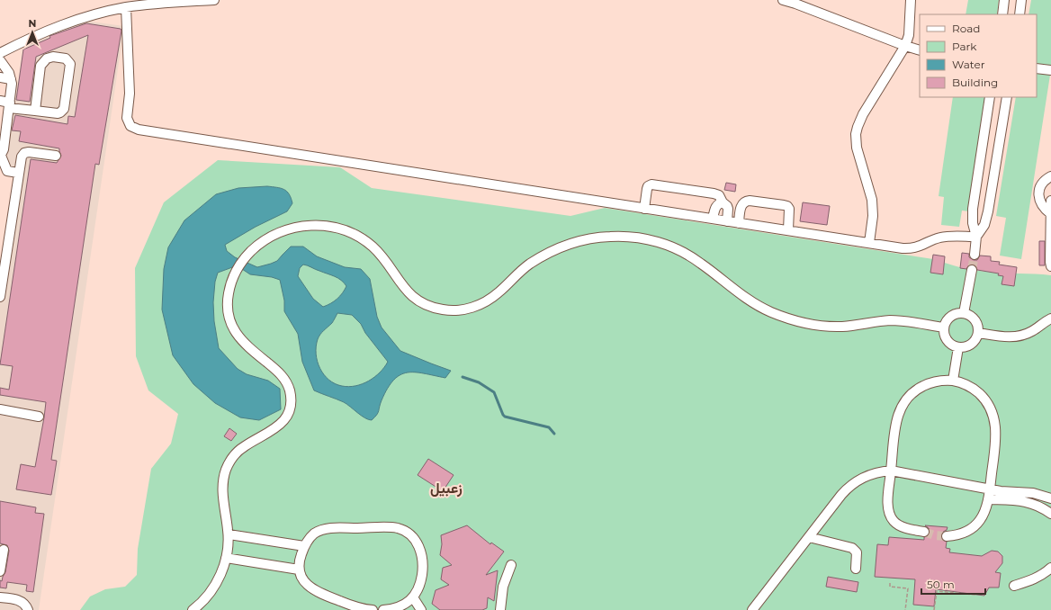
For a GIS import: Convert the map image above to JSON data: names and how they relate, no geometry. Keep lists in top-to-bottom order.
{
  "districts": ["زعبيل"],
  "legend": [
    "Road",
    "Park",
    "Water",
    "Building"
  ],
  "scale_bar": "50 m",
  "north": "top"
}
